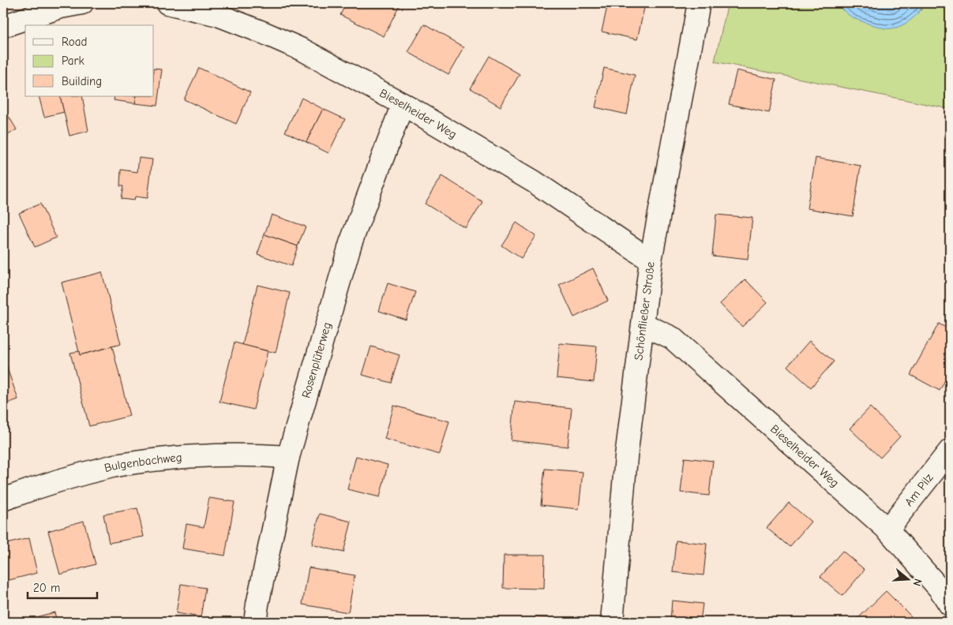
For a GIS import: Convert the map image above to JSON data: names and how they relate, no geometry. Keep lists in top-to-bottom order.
{
  "streets": {
    "street": [
      "Bieselheider Weg",
      "Schönfließer Straße",
      "Rosenplüterweg",
      "Bulgenbachweg",
      "Am Pilz"
    ]
  },
  "crossings": [
    ["Bieselheider Weg", "Schönfließer Straße"],
    ["Bieselheider Weg", "Rosenplüterweg"],
    ["Bieselheider Weg", "Am Pilz"],
    ["Rosenplüterweg", "Bulgenbachweg"]
  ],
  "legend": ["Road", "Park", "Building"],
  "scale_bar": "20 m",
  "north": "right"
}
